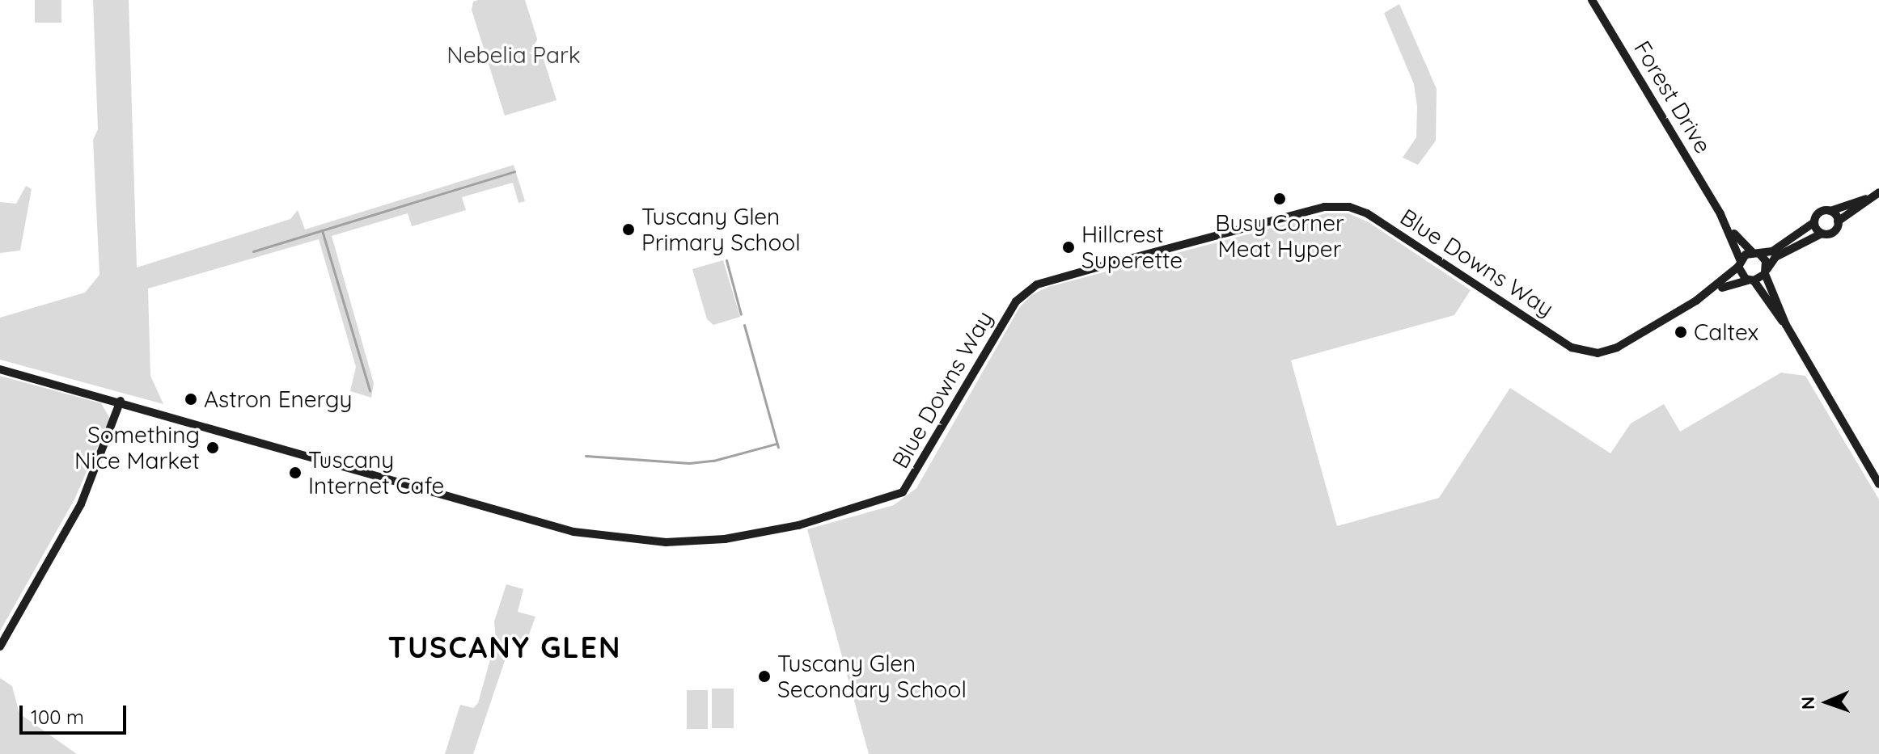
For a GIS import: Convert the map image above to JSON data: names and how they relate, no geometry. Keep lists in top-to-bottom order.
{
  "streets": {
    "street": ["Forest Drive", "Blue Downs Way"]
  },
  "crossings": [
    ["Forest Drive", "Blue Downs Way"]
  ],
  "districts": ["TUSCANY GLEN"],
  "parks": ["Nebelia Park"],
  "places": [
    "Busy Corner Meat Hyper",
    "Tuscany Glen Primary School",
    "Hillcrest Superette",
    "Caltex",
    "Astron Energy",
    "Something Nice Market",
    "Tuscany Internet Cafe",
    "Tuscany Glen Secondary School"
  ],
  "scale_bar": "100 m",
  "north": "left"
}
